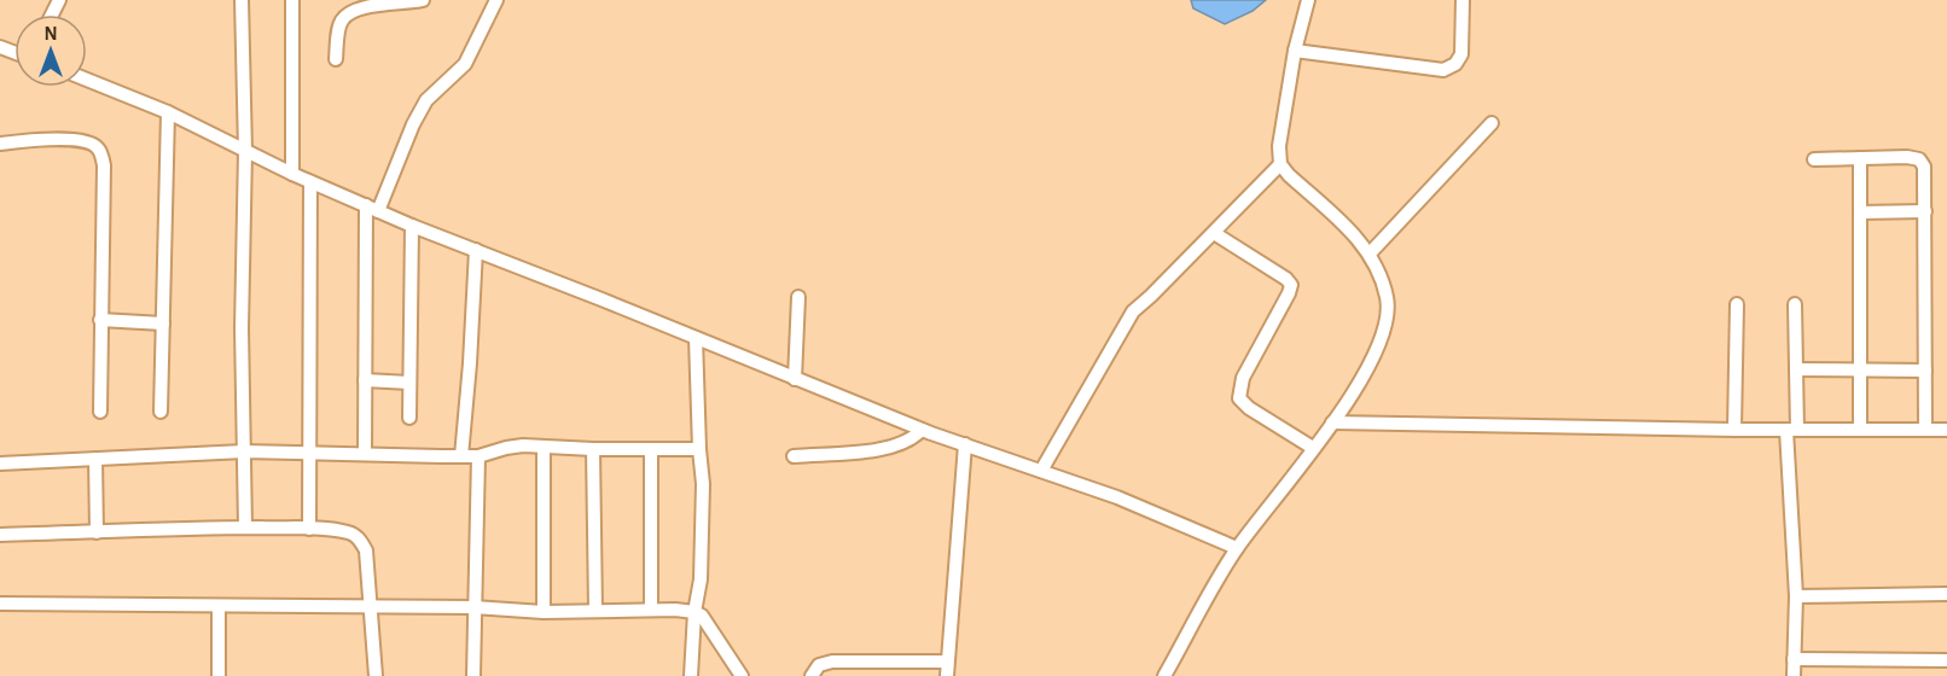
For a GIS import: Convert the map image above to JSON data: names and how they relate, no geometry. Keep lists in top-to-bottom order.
{
  "north": "top"
}
